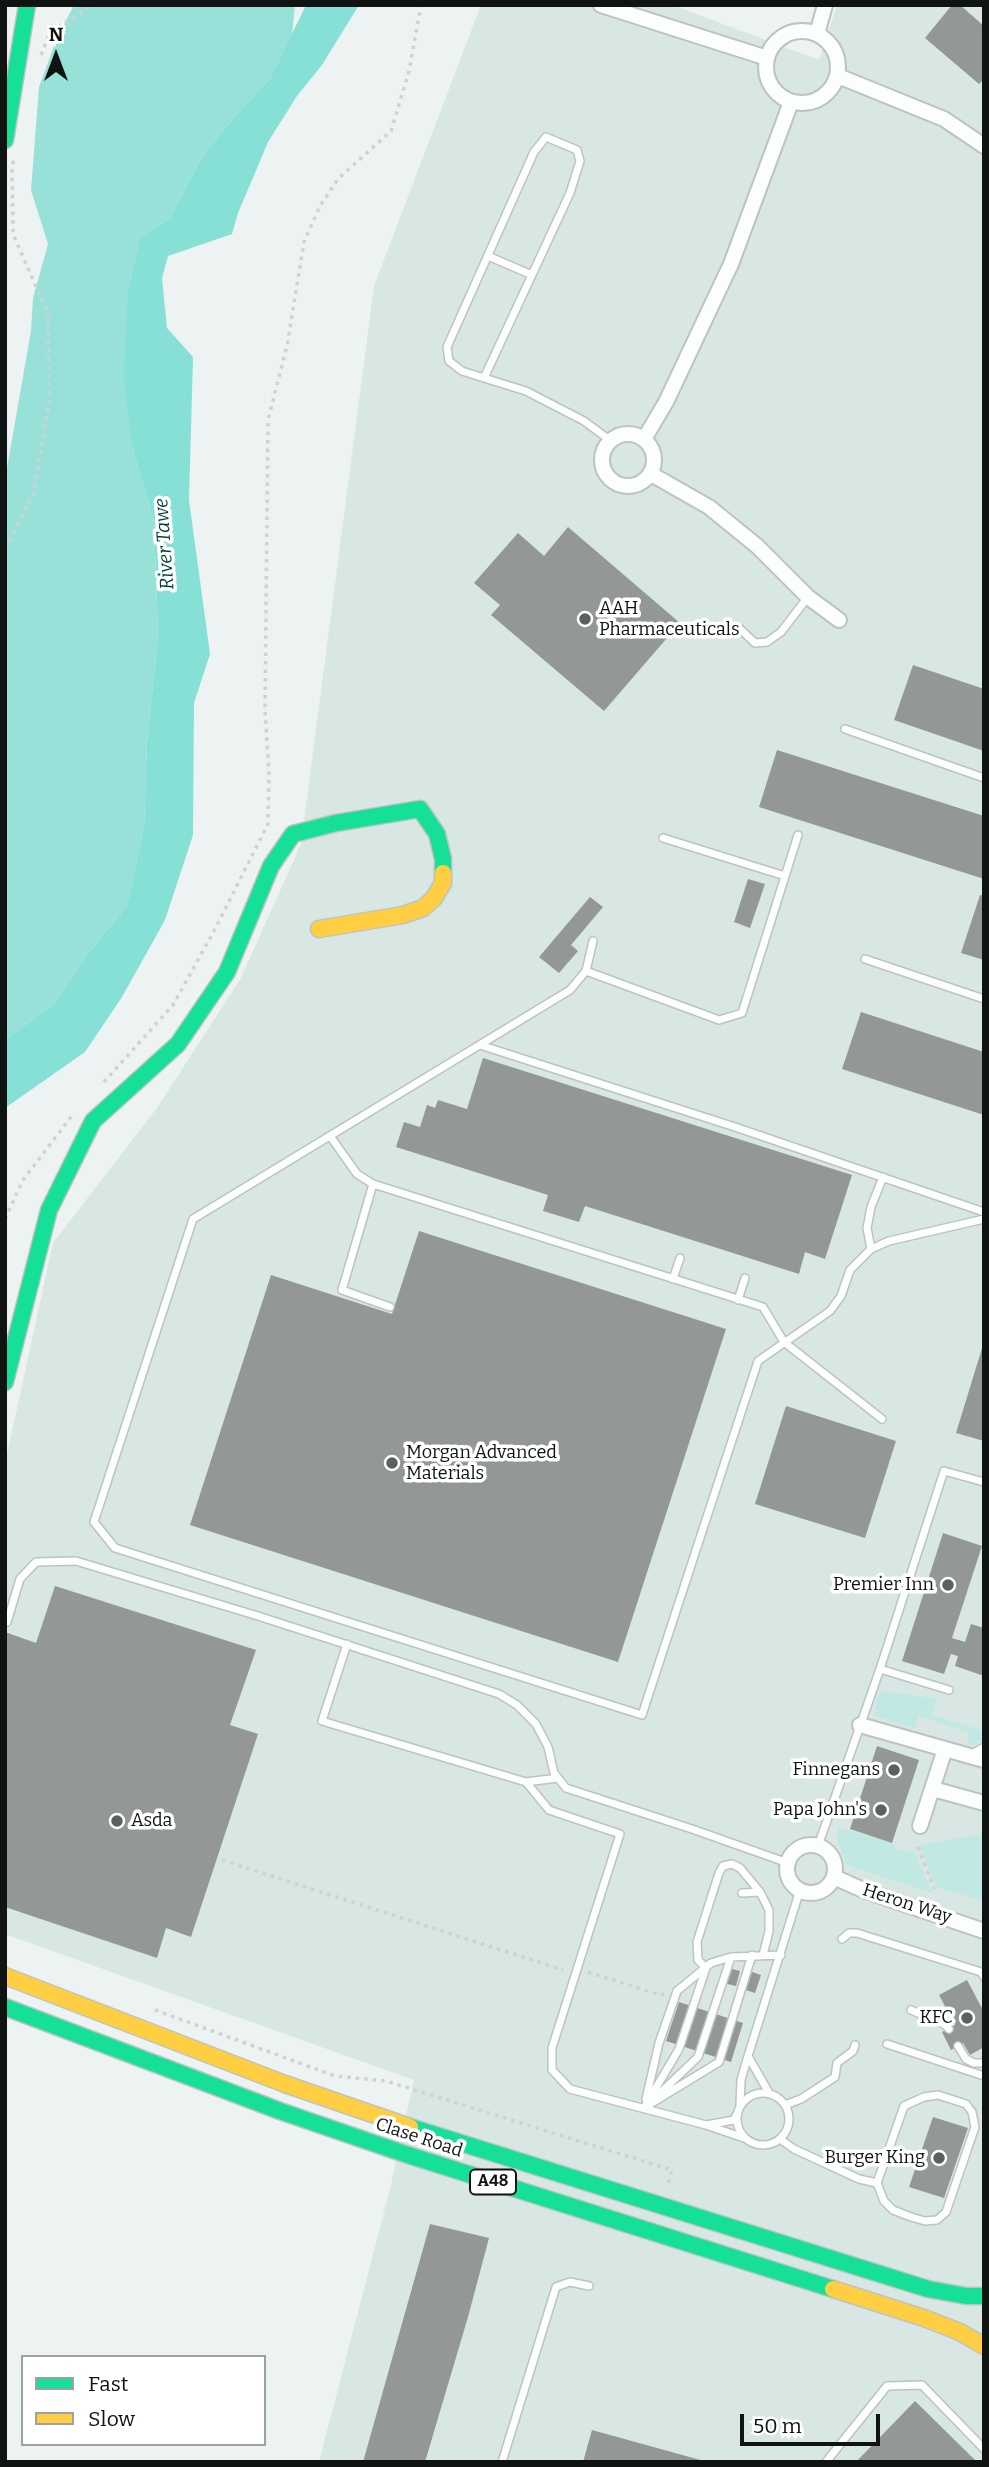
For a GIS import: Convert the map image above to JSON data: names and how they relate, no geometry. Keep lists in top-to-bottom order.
{
  "streets": {
    "main road": ["Clase Road", "A48"],
    "street": ["Heron Way"]
  },
  "water": ["River Tawe"],
  "places": [
    "AAH Pharmaceuticals",
    "Morgan Advanced Materials",
    "Premier Inn",
    "Finnegans",
    "Papa John's",
    "Asda",
    "KFC",
    "Burger King"
  ],
  "legend": ["Fast", "Slow"],
  "scale_bar": "50 m",
  "north": "top"
}
